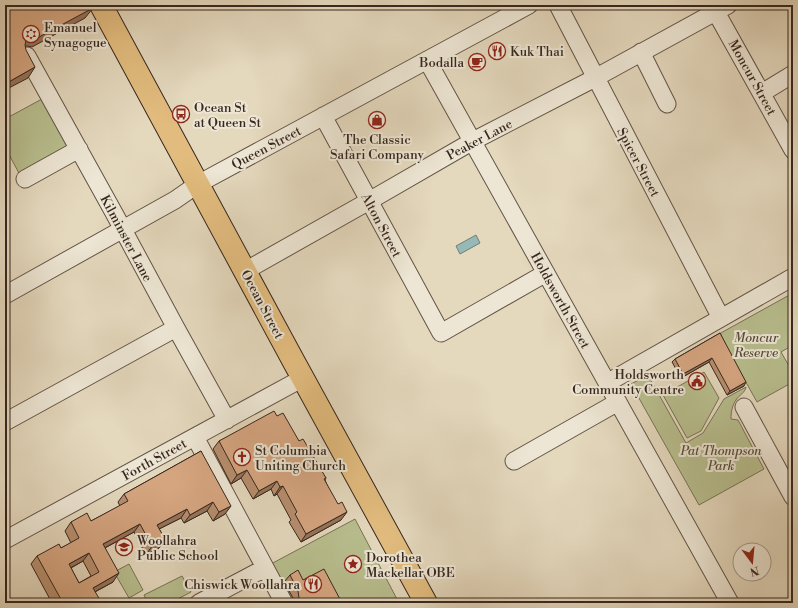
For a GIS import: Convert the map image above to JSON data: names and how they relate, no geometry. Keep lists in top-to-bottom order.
{
  "streets": {
    "main road": ["Ocean Street"],
    "street": [
      "Moncur Street",
      "Peaker Lane",
      "Queen Street",
      "Spicer Street",
      "Alton Street",
      "Kilminster Lane",
      "Holdsworth Street",
      "Forth Street"
    ]
  },
  "crossings": [
    ["Moncur Street", "Peaker Lane"],
    ["Peaker Lane", "Spicer Street"],
    ["Peaker Lane", "Alton Street"],
    ["Peaker Lane", "Holdsworth Street"],
    ["Peaker Lane", "Ocean Street"],
    ["Queen Street", "Alton Street"],
    ["Queen Street", "Kilminster Lane"],
    ["Queen Street", "Holdsworth Street"],
    ["Queen Street", "Ocean Street"],
    ["Alton Street", "Holdsworth Street"],
    ["Kilminster Lane", "Forth Street"],
    ["Ocean Street", "Forth Street"]
  ],
  "parks": ["Moncur Reserve", "Pat Thompson Park"],
  "places": {
    "synagogue": ["Emanuel Synagogue"],
    "restaurant": ["Kuk Thai", "Chiswick Woollahra"],
    "cafe": ["Bodalla"],
    "bus stop": ["Ocean St at Queen St"],
    "shop": ["The Classic Safari Company"],
    "public building": ["Holdsworth Community Centre"],
    "church": ["St Columbia Uniting Church"],
    "school or university": ["Woollahra Public School"],
    "place": ["Dorothea Mackellar OBE"]
  },
  "north": "bottom"
}
